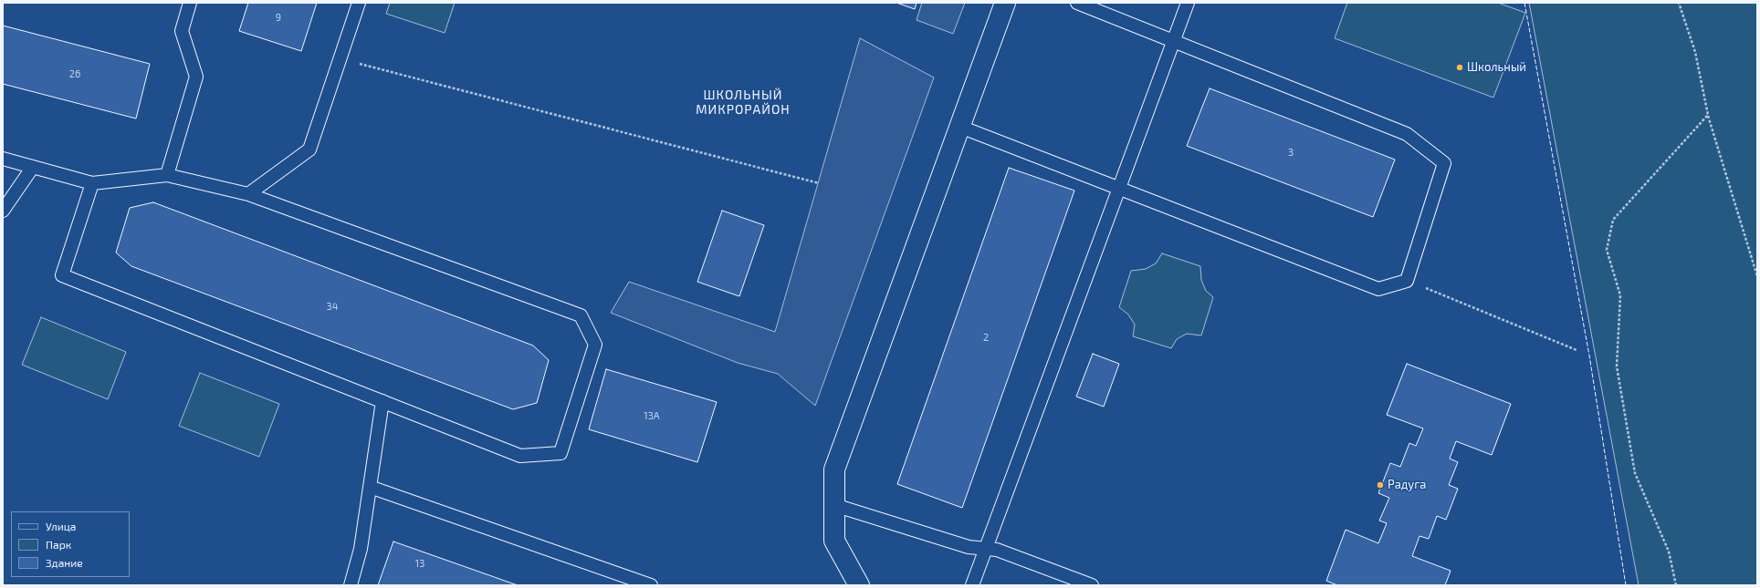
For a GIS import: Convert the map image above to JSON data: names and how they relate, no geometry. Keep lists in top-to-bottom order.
{
  "districts": ["ШКОЛЬНЫЙ МИКРОРАЙОН"],
  "places": ["Школьный", "Радуга"],
  "house_numbers": [
    "9",
    "26",
    "3",
    "34",
    "2",
    "13А",
    "13"
  ],
  "legend": ["Улица", "Парк", "Здание"]
}
